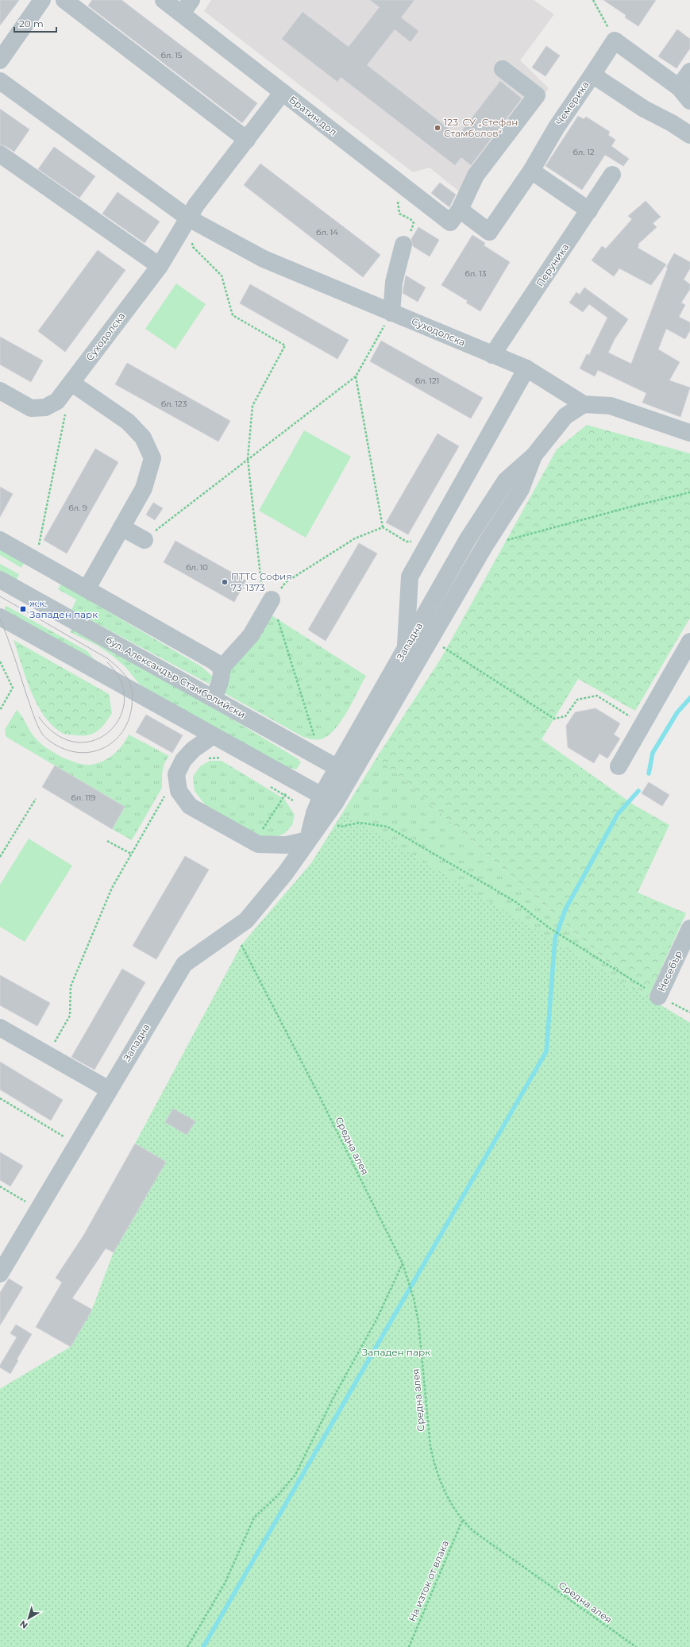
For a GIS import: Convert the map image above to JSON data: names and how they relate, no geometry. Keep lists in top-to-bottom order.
{
  "streets": {
    "street": [
      "Чемерика",
      "Братин дол",
      "Перуника",
      "Суходолска",
      "Западна",
      "бул. Александър Стамболийски",
      "Несебър"
    ],
    "path": ["Средна алея", "На изток от влака"]
  },
  "crossings": [
    ["Чемерика", "Братин дол"],
    ["Перуника", "Суходолска"],
    ["Суходолска", "Западна"],
    ["Западна", "бул. Александър Стамболийски"],
    ["Средна алея", "На изток от влака"]
  ],
  "parks": ["Западен парк"],
  "places": {
    "other": ["123. СУ „Стефан Стамболов“", "ПТТС София 73-1373"],
    "transit": ["ж.к. Западен парк"]
  },
  "house_numbers": [
    "бл. 15",
    "бл. 12",
    "бл. 14",
    "бл. 13",
    "бл. 121",
    "бл. 123",
    "бл. 9",
    "бл. 10",
    "бл. 119"
  ],
  "scale_bar": "20 m",
  "north": "bottom left"
}
